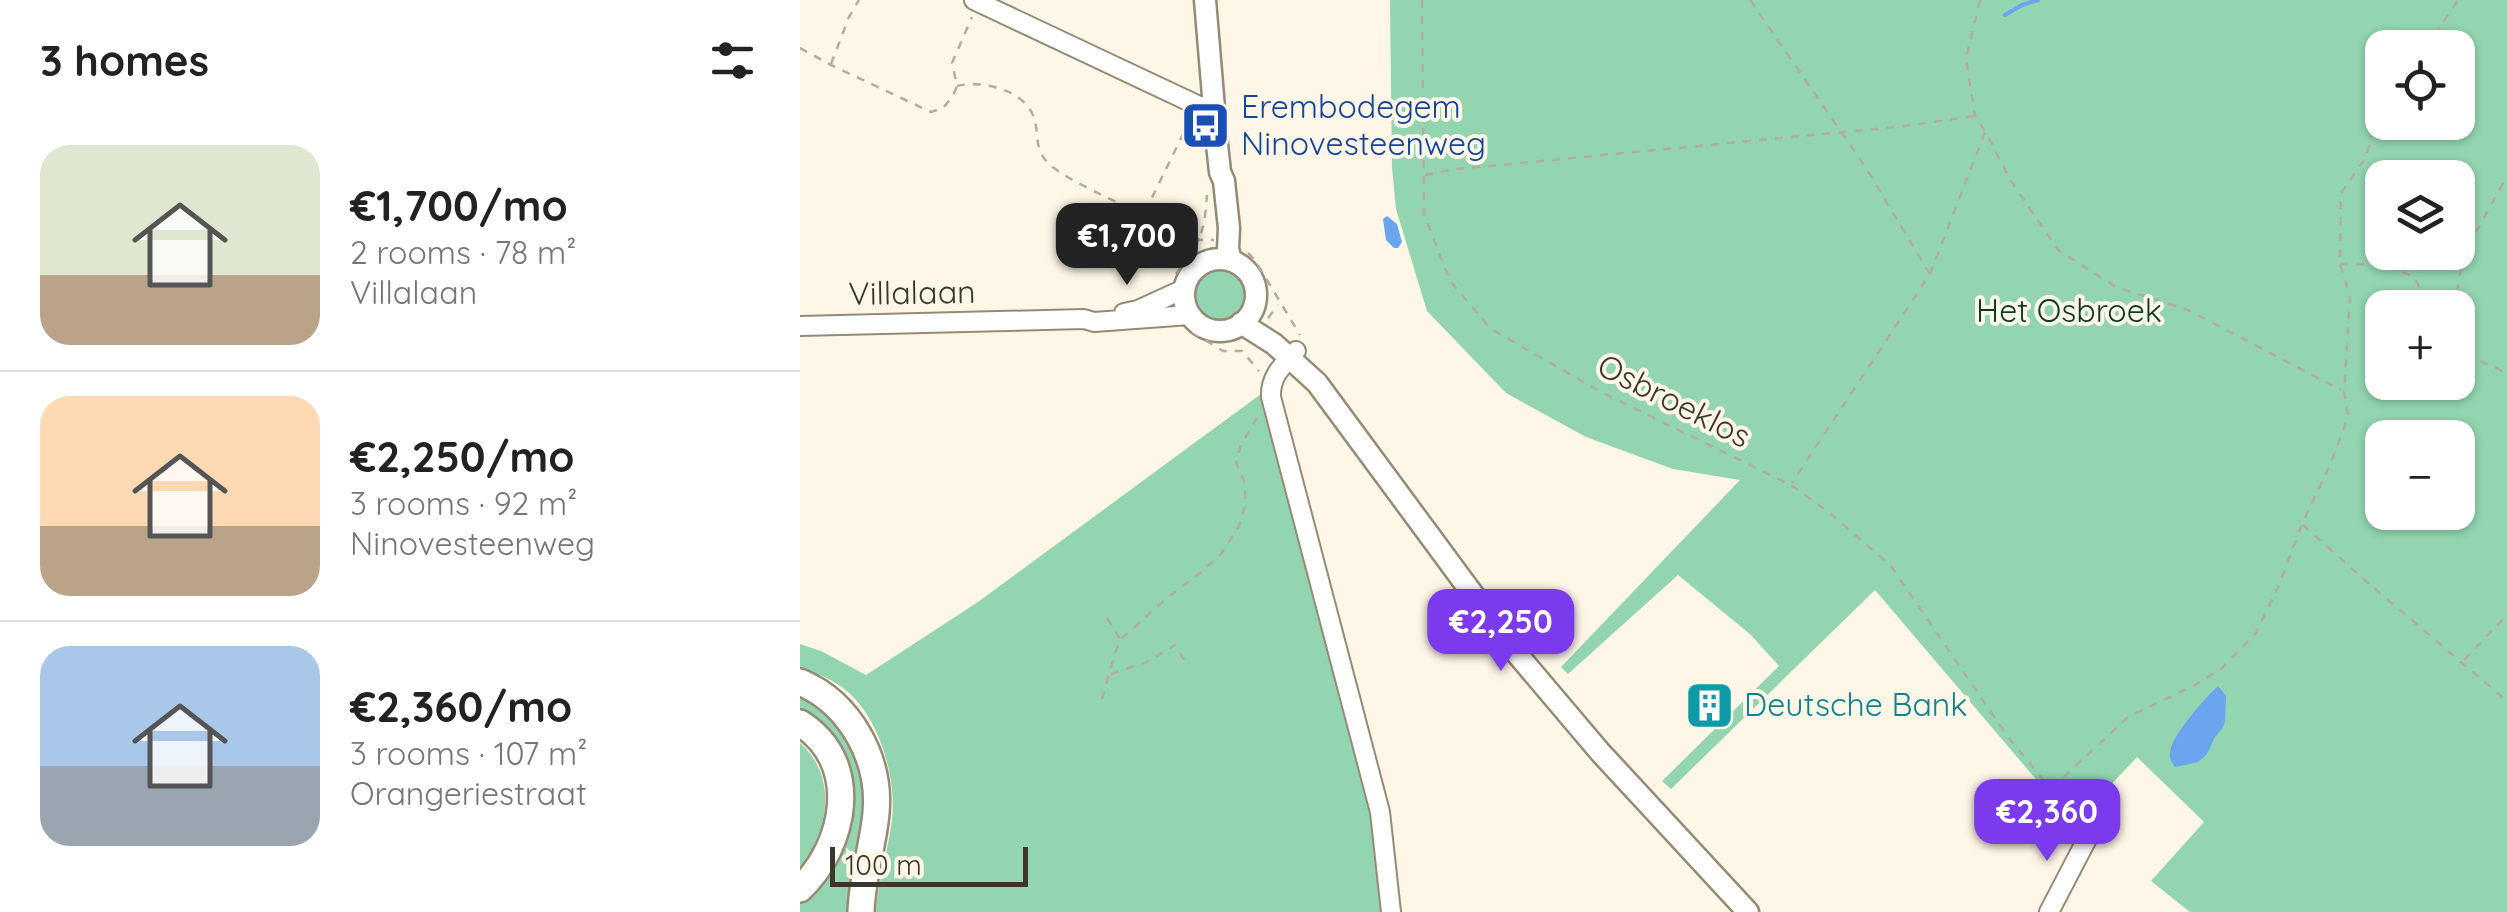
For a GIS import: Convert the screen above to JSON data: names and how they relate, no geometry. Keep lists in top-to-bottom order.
{
  "streets": {
    "street": ["Villalaan"],
    "path": ["Osbroeklos"]
  },
  "parks": ["Het Osbroek"],
  "places": {
    "bus stop": ["Erembodegem Ninovesteenweg"],
    "building": ["Deutsche Bank"]
  },
  "scale_bar": "100 m",
  "page": {
    "heading": "3 homes",
    "map_buttons": ["+", "−"],
    "list": [
      {
        "name": "€1,700/mo",
        "note": "2 rooms · 78 m² · Villalaan"
      },
      {
        "name": "€2,250/mo",
        "note": "3 rooms · 92 m² · Ninovesteenweg"
      },
      {
        "name": "€2,360/mo",
        "note": "3 rooms · 107 m² · Orangeriestraat"
      }
    ],
    "price": ["€1,700", "€2,250", "€2,360"],
    "scale": "100 m"
  }
}
